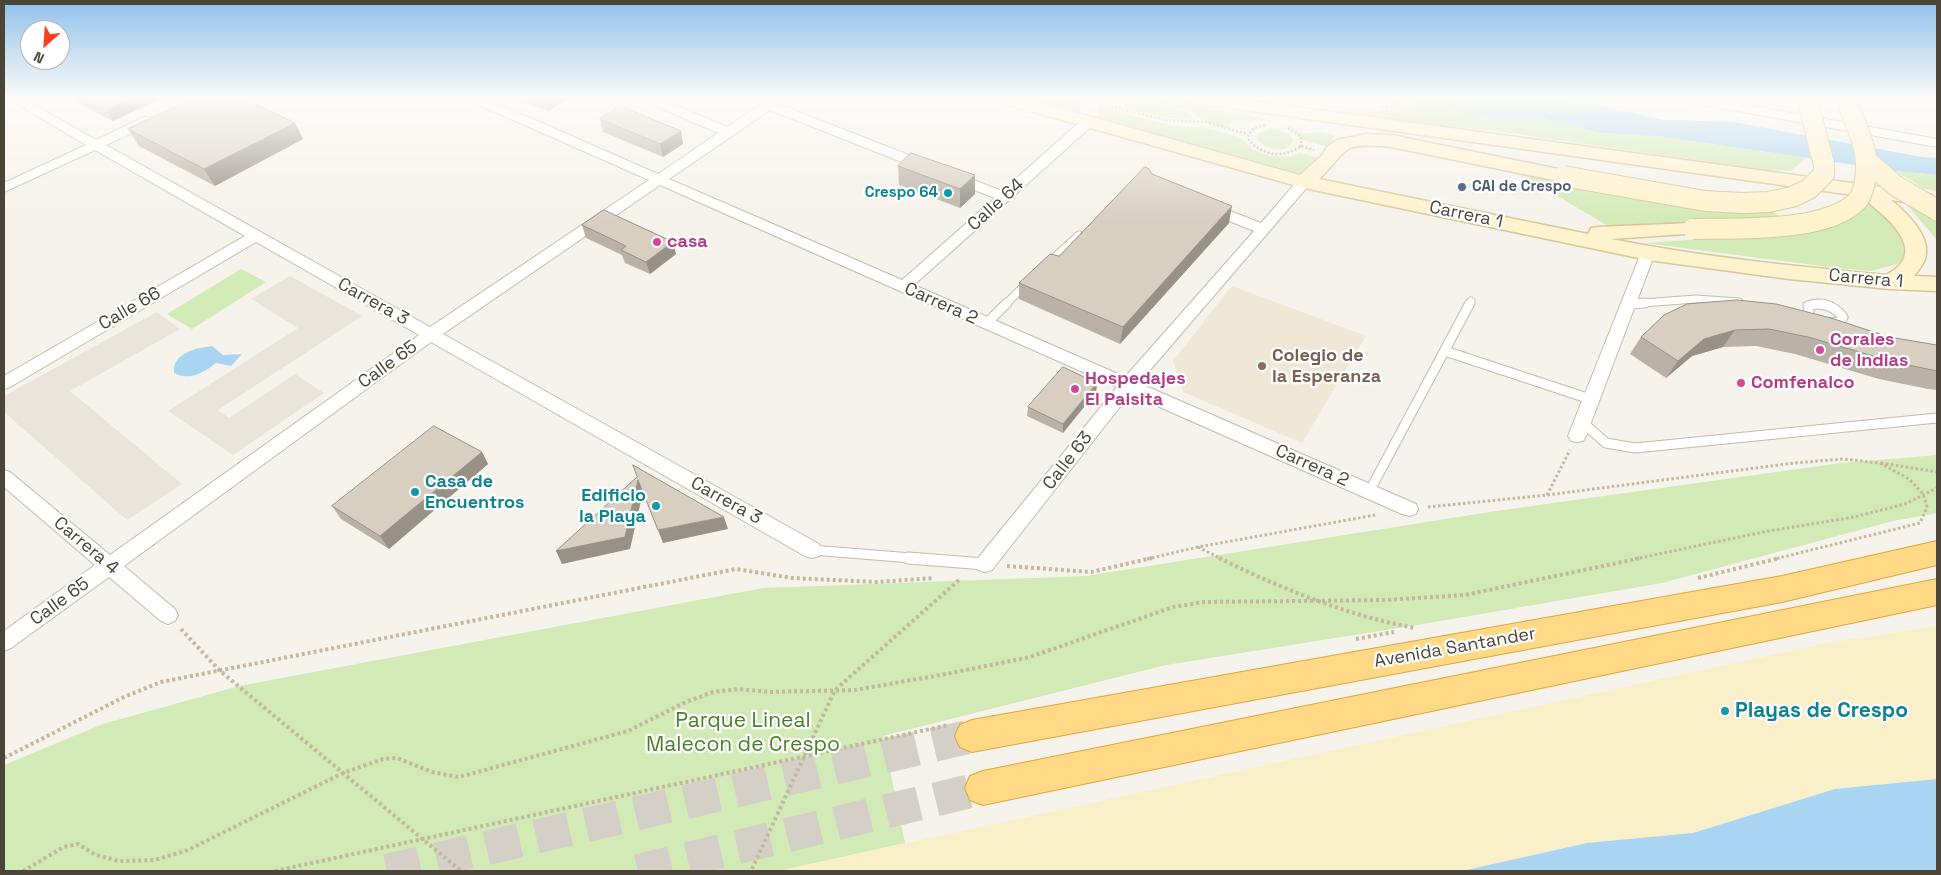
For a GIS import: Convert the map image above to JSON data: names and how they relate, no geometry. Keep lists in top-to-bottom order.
{
  "streets": {
    "highway": ["Avenida Santander"],
    "main road": ["Carrera 1"],
    "street": [
      "Calle 64",
      "Carrera 3",
      "Carrera 2",
      "Calle 66",
      "Calle 65",
      "Calle 63",
      "Carrera 4"
    ]
  },
  "crossings": [
    ["Calle 64", "Carrera 2"],
    ["Carrera 1", "Calle 63"],
    ["Carrera 3", "Calle 66"],
    ["Carrera 3", "Calle 65"],
    ["Carrera 3", "Calle 63"],
    ["Carrera 2", "Calle 65"],
    ["Carrera 2", "Calle 63"],
    ["Calle 65", "Carrera 4"]
  ],
  "parks": ["Parque Lineal Malecon de Crespo"],
  "places": [
    "CAI de Crespo",
    "Crespo 64",
    "casa",
    "Corales de Indias",
    "Colegio de la Esperanza",
    "Comfenalco",
    "Hospedajes El Paisita",
    "Casa de Encuentros",
    "Edificio la Playa",
    "Playas de Crespo"
  ],
  "north": "bottom left"
}
